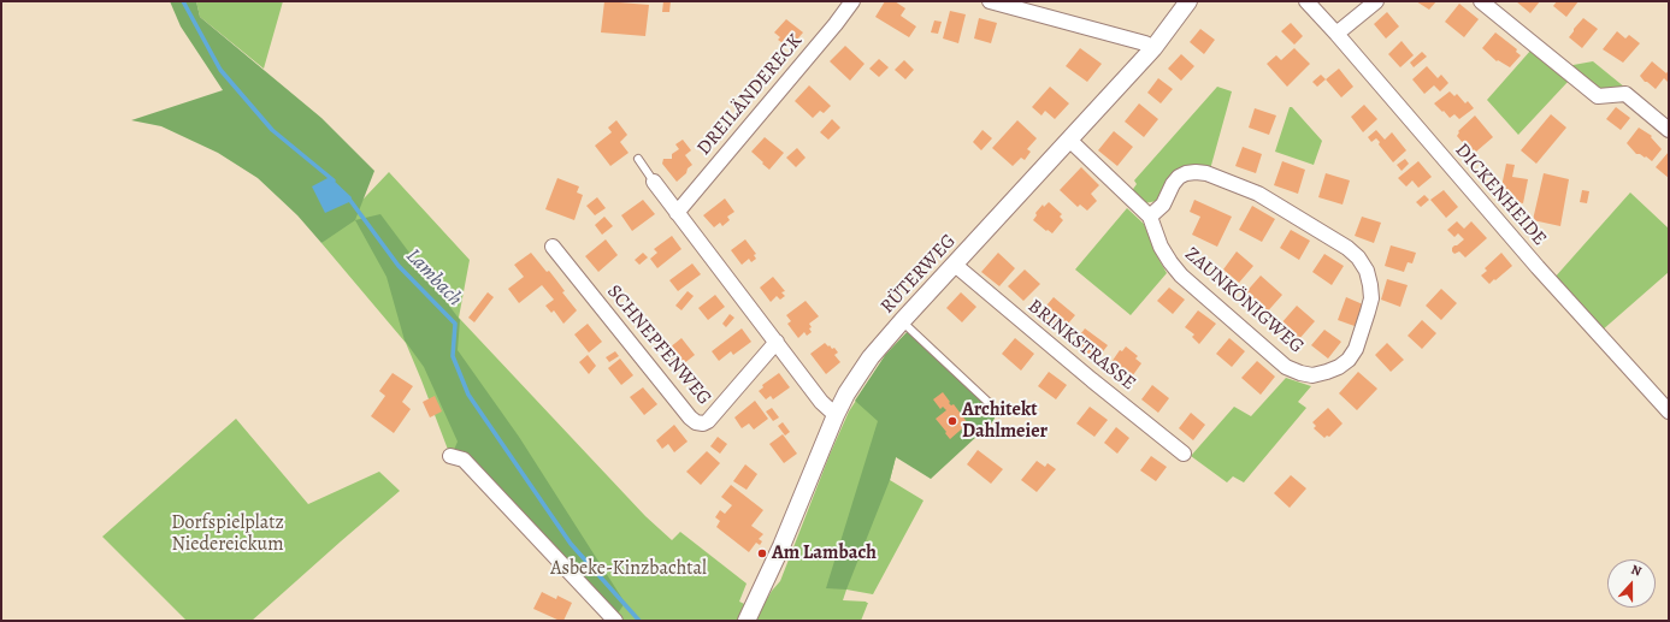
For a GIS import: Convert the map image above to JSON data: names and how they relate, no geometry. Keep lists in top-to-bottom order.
{
  "streets": {
    "street": [
      "DREILÄNDERECK",
      "DICKENHEIDE",
      "RÜTERWEG",
      "ZAUNKÖNIGWEG",
      "SCHNEPFENWEG",
      "BRINKSTRASSE"
    ]
  },
  "crossings": [
    ["RÜTERWEG", "ZAUNKÖNIGWEG"],
    ["RÜTERWEG", "BRINKSTRASSE"]
  ],
  "water": ["Lambach"],
  "parks": ["Dorfspielplatz Niedereickum", "Asbeke-Kinzbachtal"],
  "places": ["Architekt Dahlmeier", "Am Lambach"],
  "north": "top"
}
